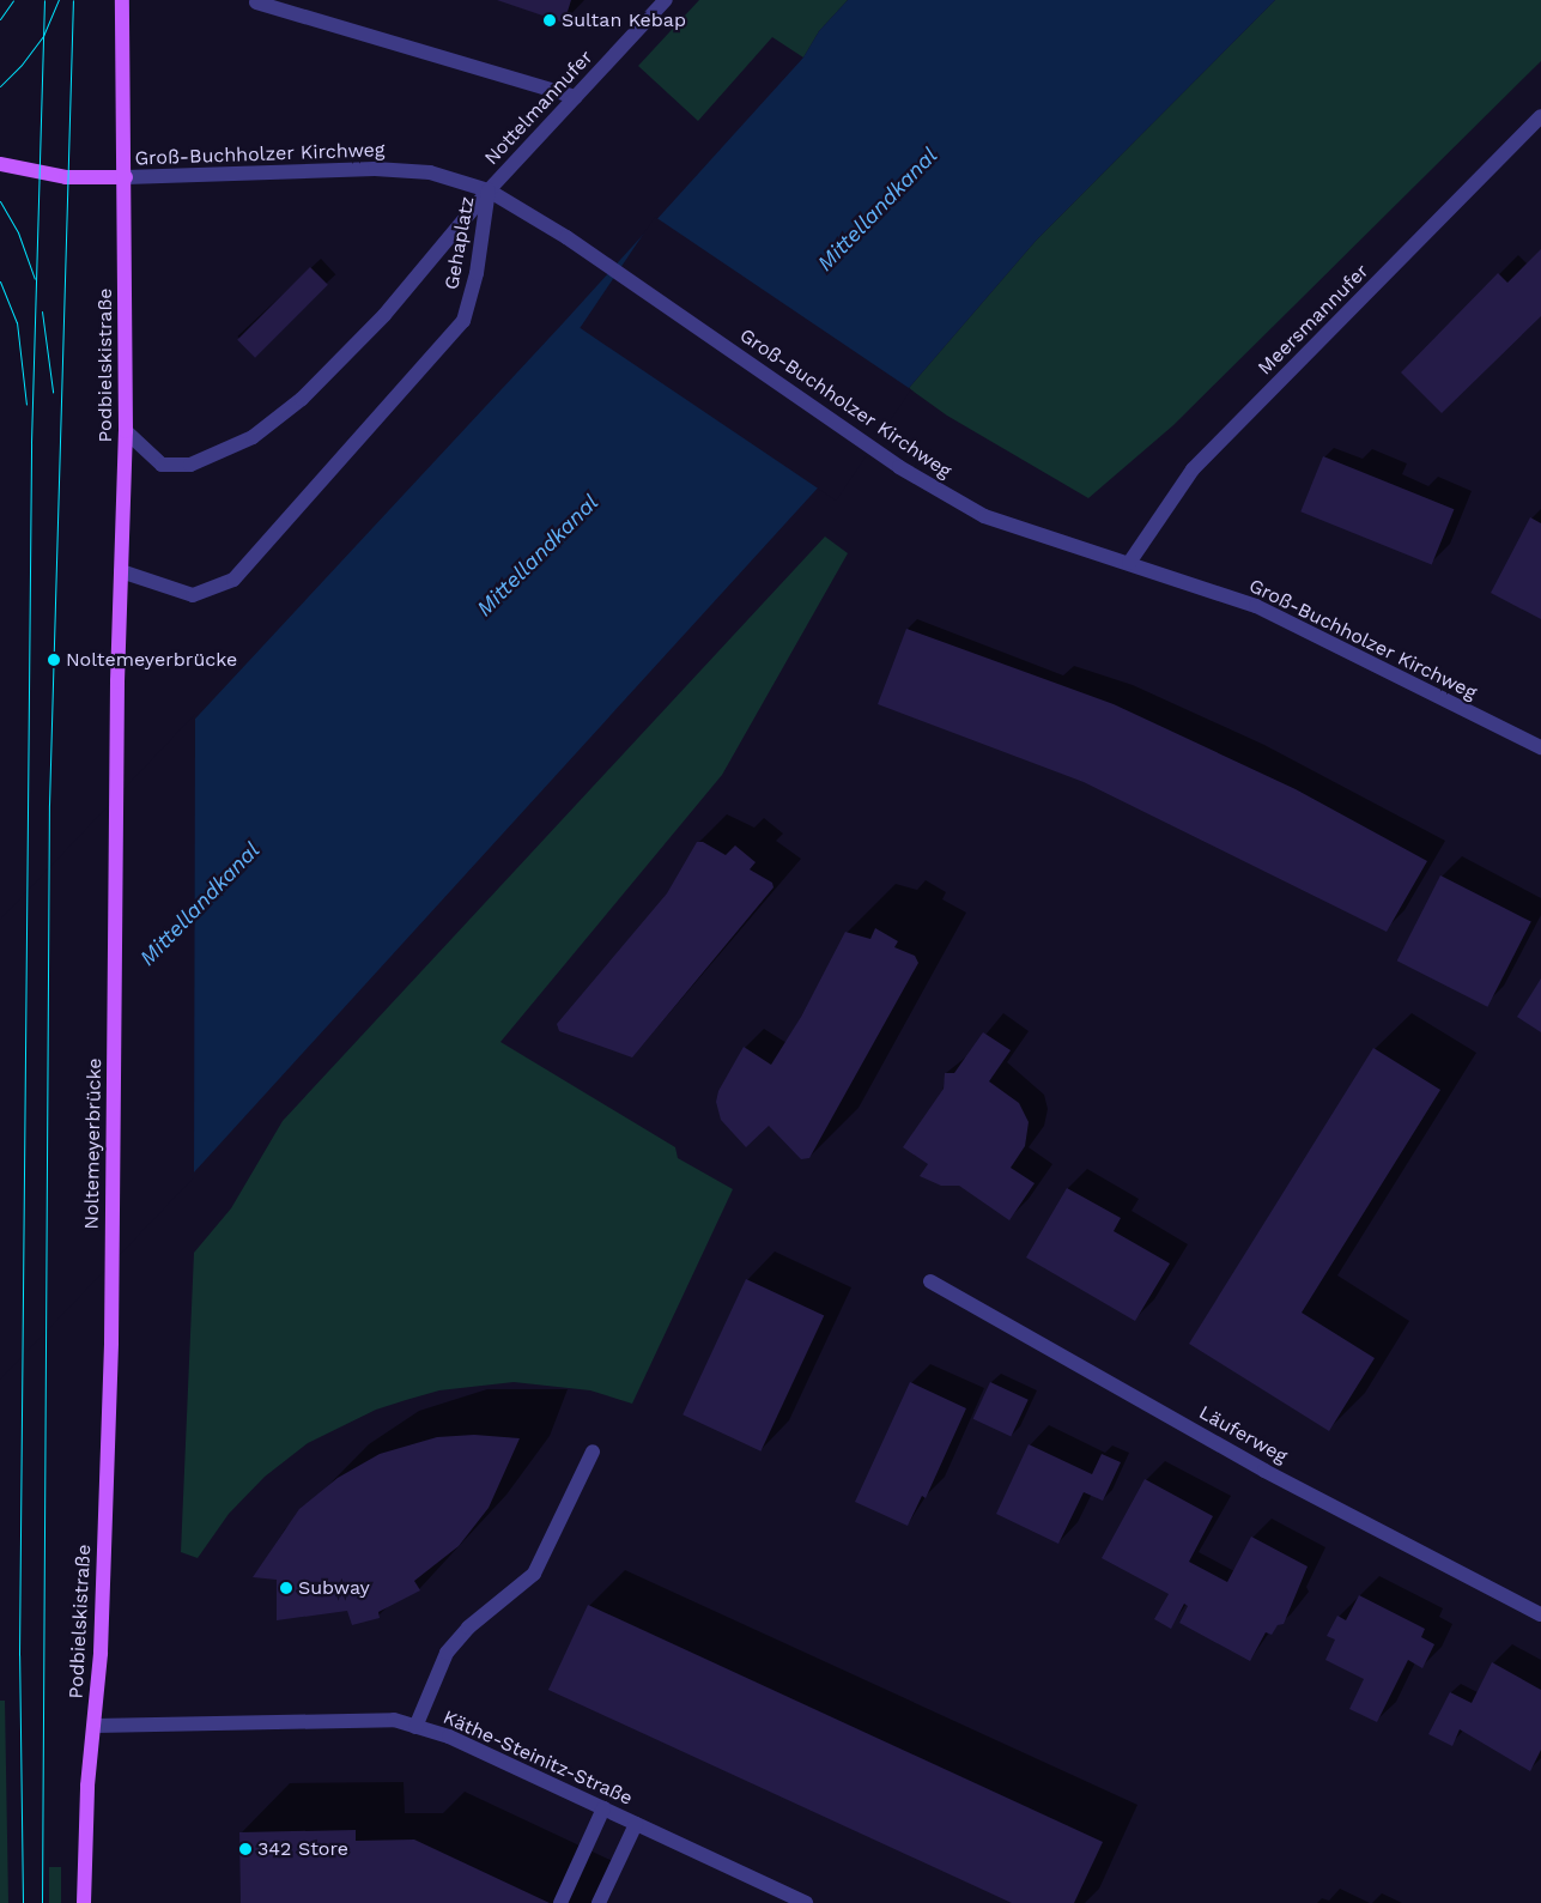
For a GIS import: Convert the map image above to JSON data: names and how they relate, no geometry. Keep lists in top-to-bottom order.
{
  "streets": {
    "main road": ["Podbielskistraße", "Noltemeyerbrücke"],
    "street": [
      "Nottelmannufer",
      "Groß-Buchholzer Kirchweg",
      "Gehaplatz",
      "Meersmannufer",
      "Läuferweg",
      "Käthe-Steinitz-Straße"
    ]
  },
  "crossings": [
    ["Nottelmannufer", "Groß-Buchholzer Kirchweg"],
    ["Nottelmannufer", "Gehaplatz"],
    ["Groß-Buchholzer Kirchweg", "Gehaplatz"],
    ["Groß-Buchholzer Kirchweg", "Meersmannufer"],
    ["Groß-Buchholzer Kirchweg", "Podbielskistraße"],
    ["Gehaplatz", "Podbielskistraße"],
    ["Podbielskistraße", "Noltemeyerbrücke"],
    ["Podbielskistraße", "Käthe-Steinitz-Straße"]
  ],
  "water": ["Mittellandkanal"],
  "places": [
    "Sultan Kebap",
    "Noltemeyerbrücke",
    "Subway",
    "342 Store"
  ]
}
